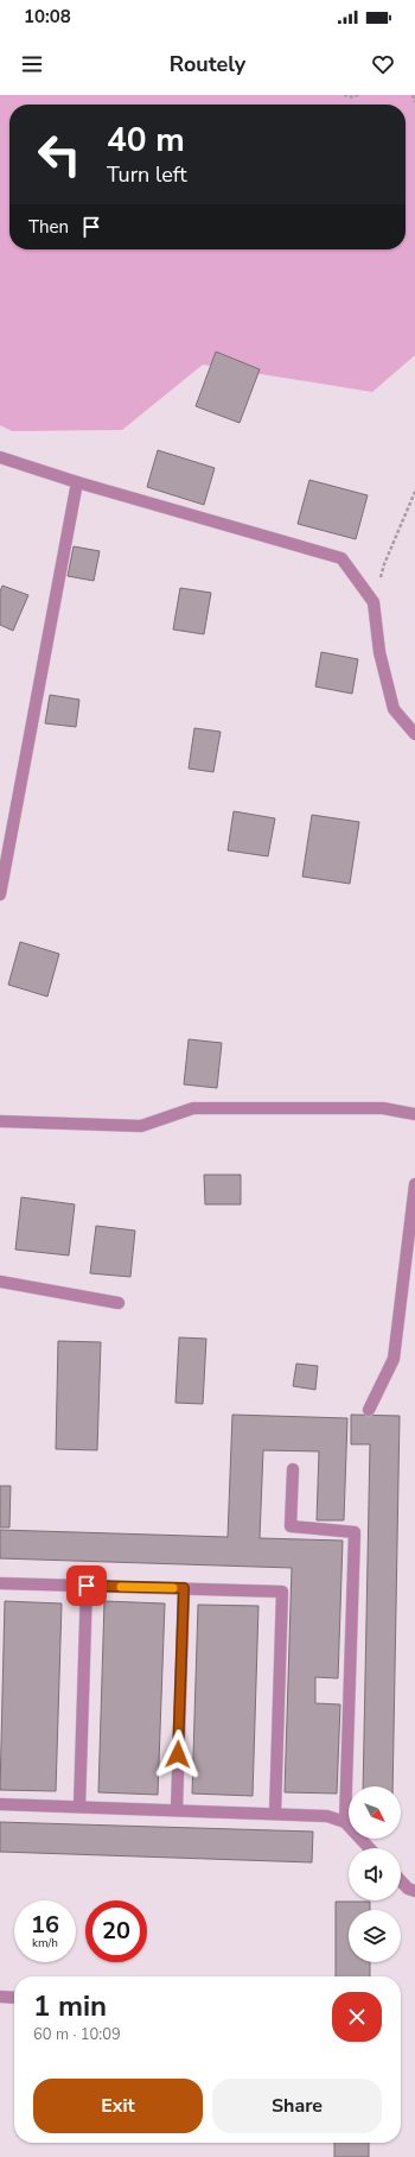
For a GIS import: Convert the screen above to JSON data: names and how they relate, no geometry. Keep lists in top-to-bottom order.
{
  "north": "bottom right",
  "page": {
    "status": "10:08",
    "header": "Routely",
    "turn": ["40 m", "Turn left"],
    "then": "Then",
    "speed": "16 km/h",
    "limit": "20",
    "heading": ["1 min", "60 m · 10:09"],
    "buttons": ["Exit", "Share"]
  }
}
